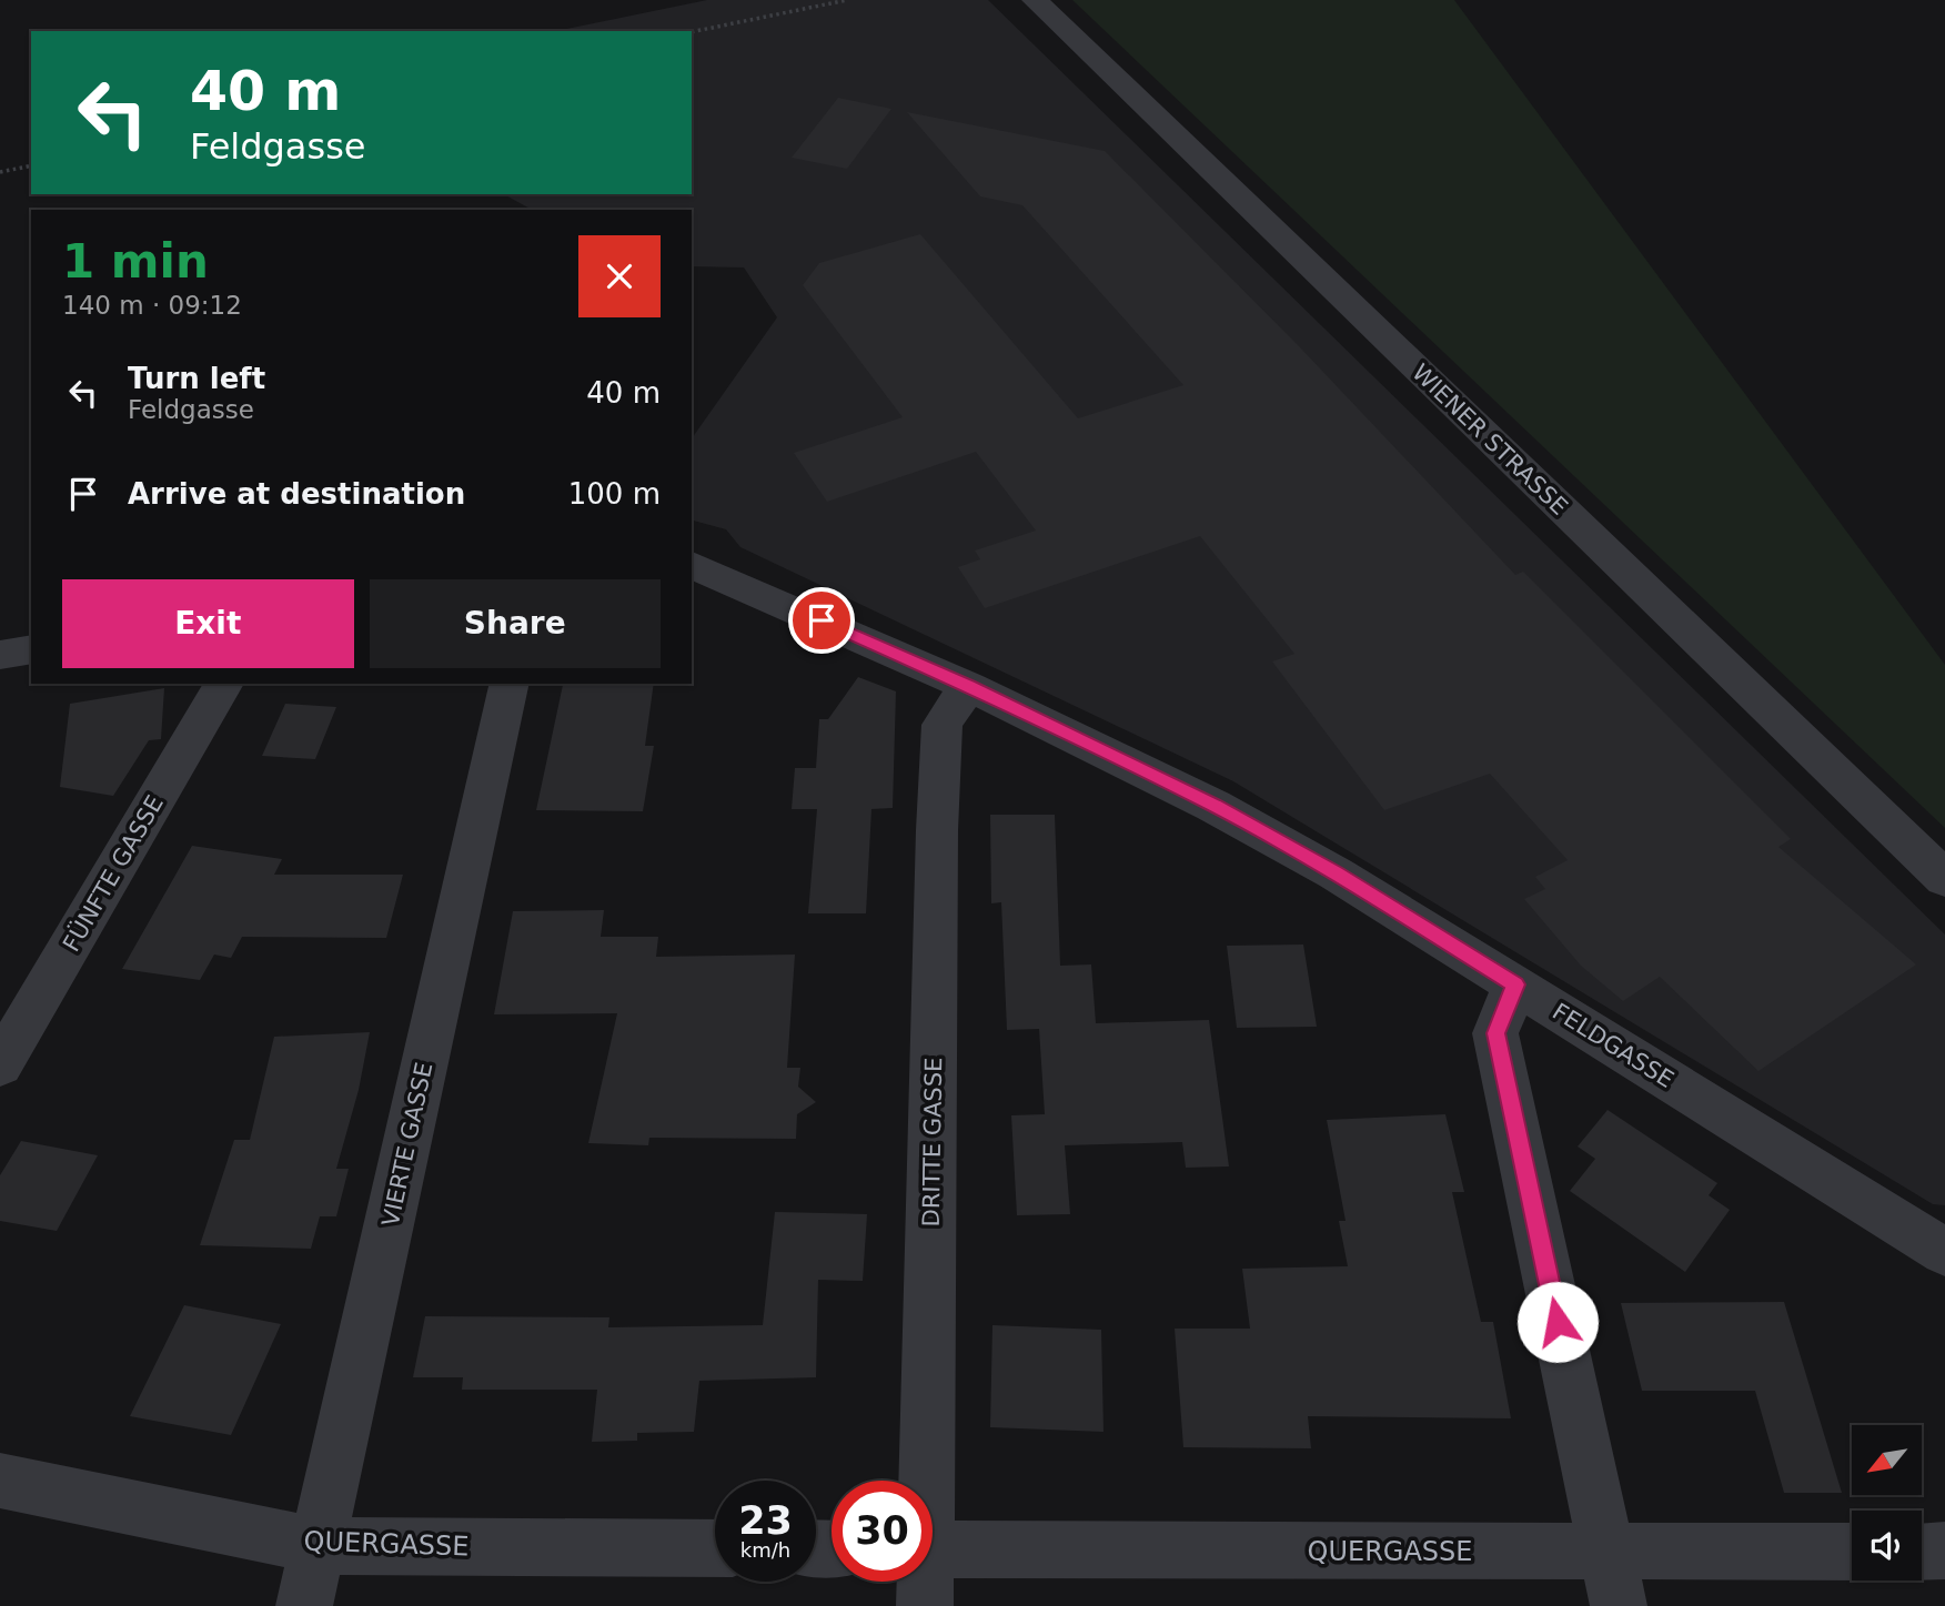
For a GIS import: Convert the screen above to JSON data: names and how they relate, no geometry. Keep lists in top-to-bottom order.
{
  "streets": {
    "street": [
      "WIENER STRASSE",
      "FÜNFTE GASSE",
      "FELDGASSE",
      "DRITTE GASSE",
      "VIERTE GASSE",
      "QUERGASSE"
    ]
  },
  "crossings": [
    ["FELDGASSE", "DRITTE GASSE"],
    ["VIERTE GASSE", "QUERGASSE"]
  ],
  "north": "bottom left",
  "page": {
    "turn": ["40 m", "Feldgasse"],
    "heading": ["1 min", "140 m · 09:12"],
    "list": [
      {
        "name": "Turn left",
        "note": "Feldgasse",
        "value": "40 m"
      },
      {
        "name": "Arrive at destination",
        "value": "100 m"
      }
    ],
    "buttons": ["Exit", "Share"],
    "speed": "23 km/h",
    "limit": "30"
  }
}
